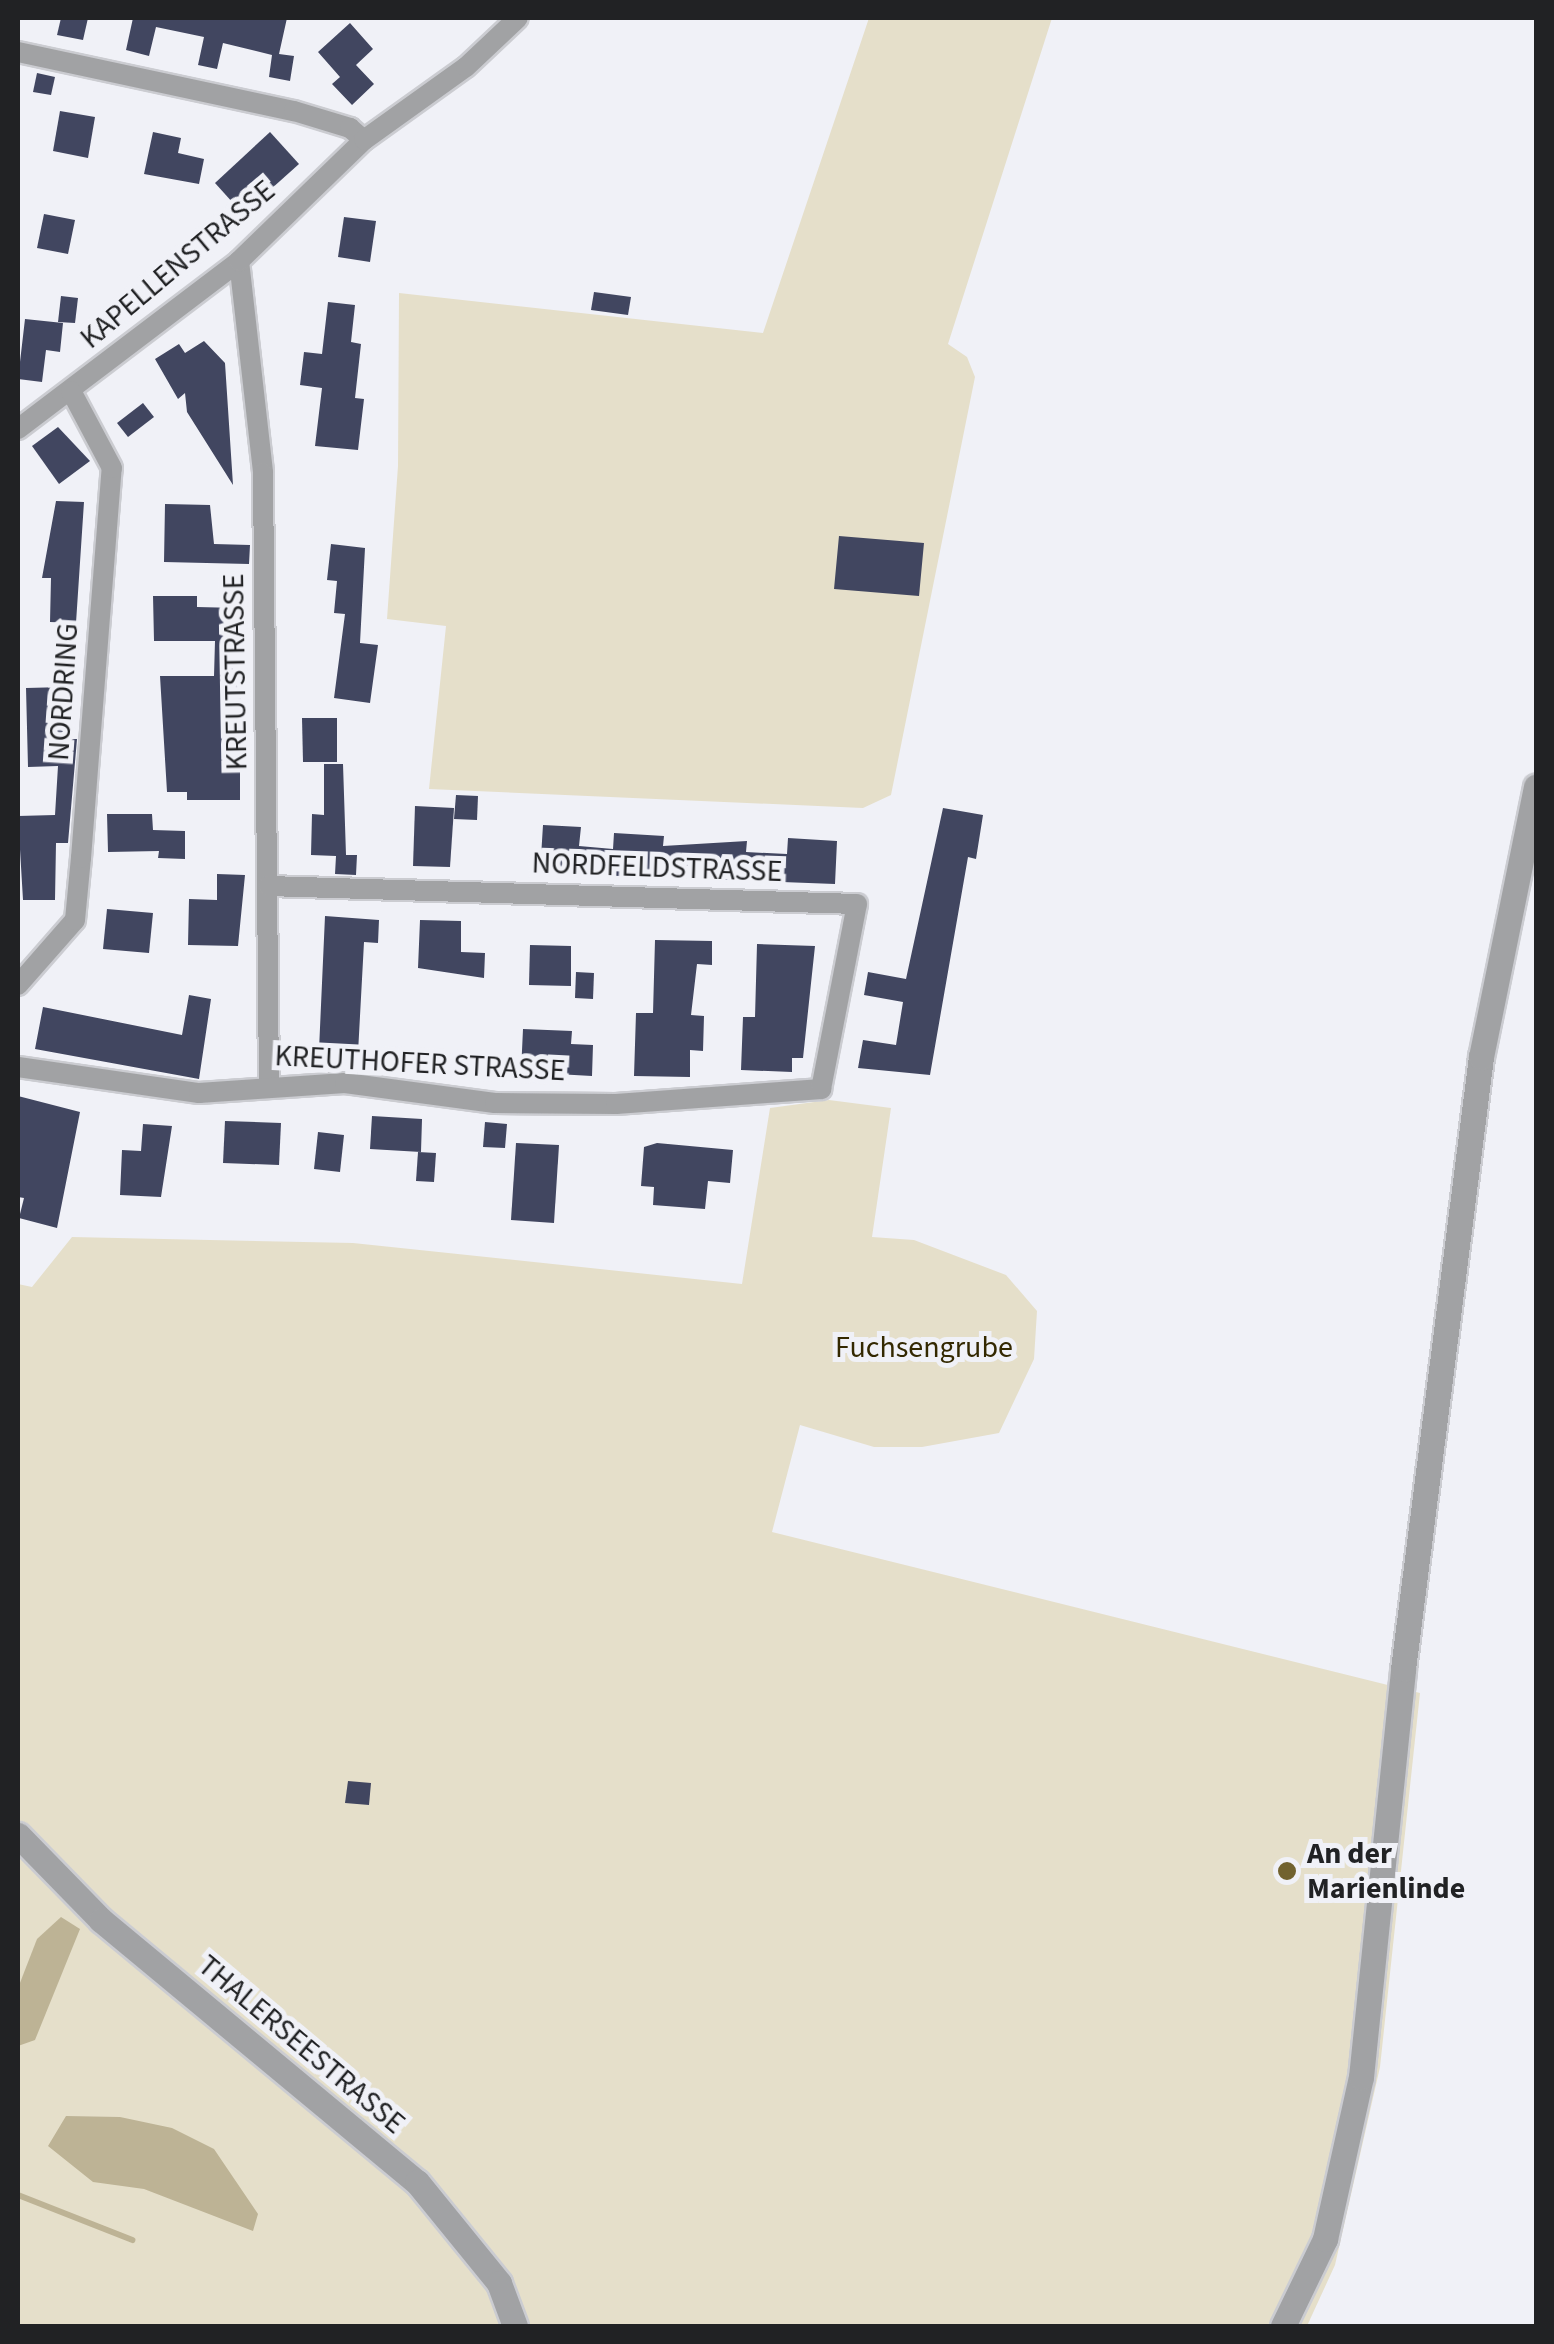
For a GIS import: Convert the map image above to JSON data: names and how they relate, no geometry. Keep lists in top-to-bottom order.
{
  "streets": {
    "street": [
      "KAPELLENSTRASSE",
      "KREUTSTRASSE",
      "NORDRING",
      "NORDFELDSTRASSE",
      "KREUTHOFER STRASSE",
      "THALERSEESTRASSE"
    ]
  },
  "crossings": [
    ["KAPELLENSTRASSE", "KREUTSTRASSE"],
    ["KAPELLENSTRASSE", "NORDRING"],
    ["KREUTSTRASSE", "NORDFELDSTRASSE"],
    ["KREUTSTRASSE", "KREUTHOFER STRASSE"],
    ["NORDFELDSTRASSE", "KREUTHOFER STRASSE"]
  ],
  "parks": ["Fuchsengrube"],
  "places": ["An der Marienlinde"]
}
